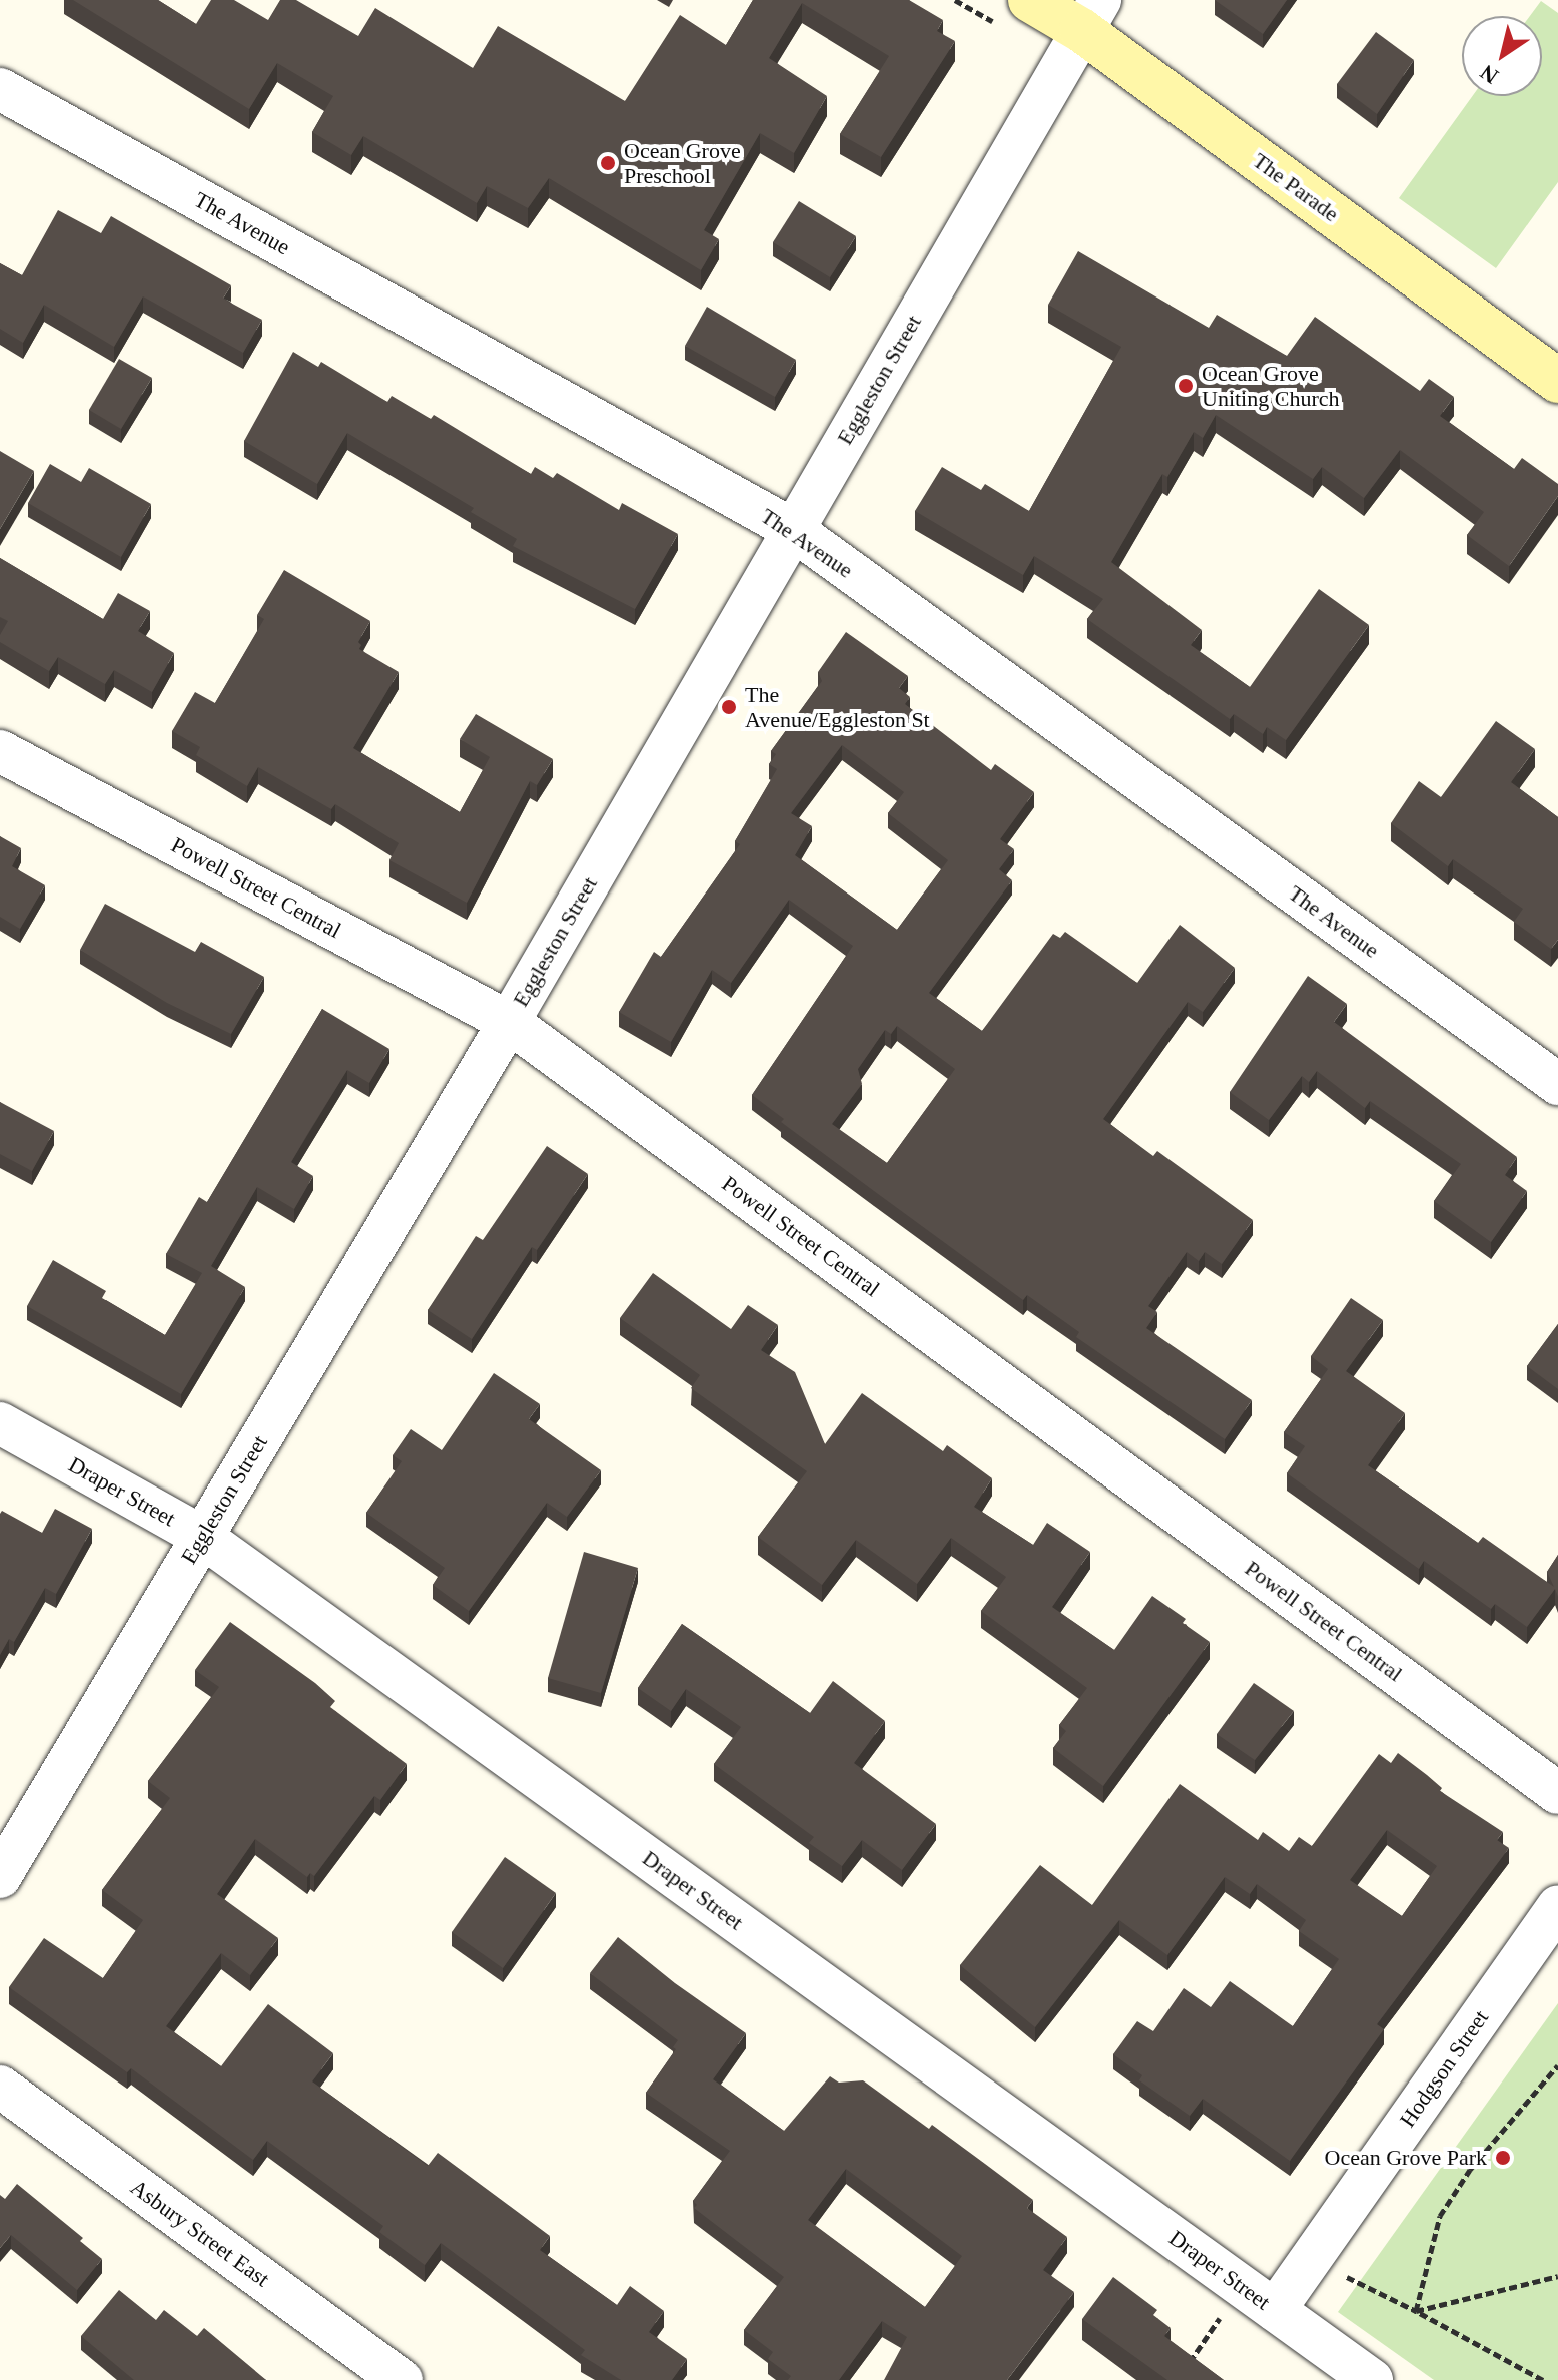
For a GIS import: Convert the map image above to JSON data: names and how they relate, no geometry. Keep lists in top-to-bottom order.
{
  "streets": {
    "main road": ["The Parade"],
    "street": [
      "The Avenue",
      "Eggleston Street",
      "Powell Street Central",
      "Draper Street",
      "Hodgson Street",
      "Asbury Street East"
    ]
  },
  "crossings": [
    ["The Parade", "Eggleston Street"],
    ["The Avenue", "Eggleston Street"],
    ["Eggleston Street", "Powell Street Central"],
    ["Eggleston Street", "Draper Street"],
    ["Draper Street", "Hodgson Street"]
  ],
  "places": [
    "Ocean Grove Preschool",
    "Ocean Grove Uniting Church",
    "The Avenue/Eggleston St",
    "Ocean Grove Park"
  ],
  "north": "bottom left"
}
